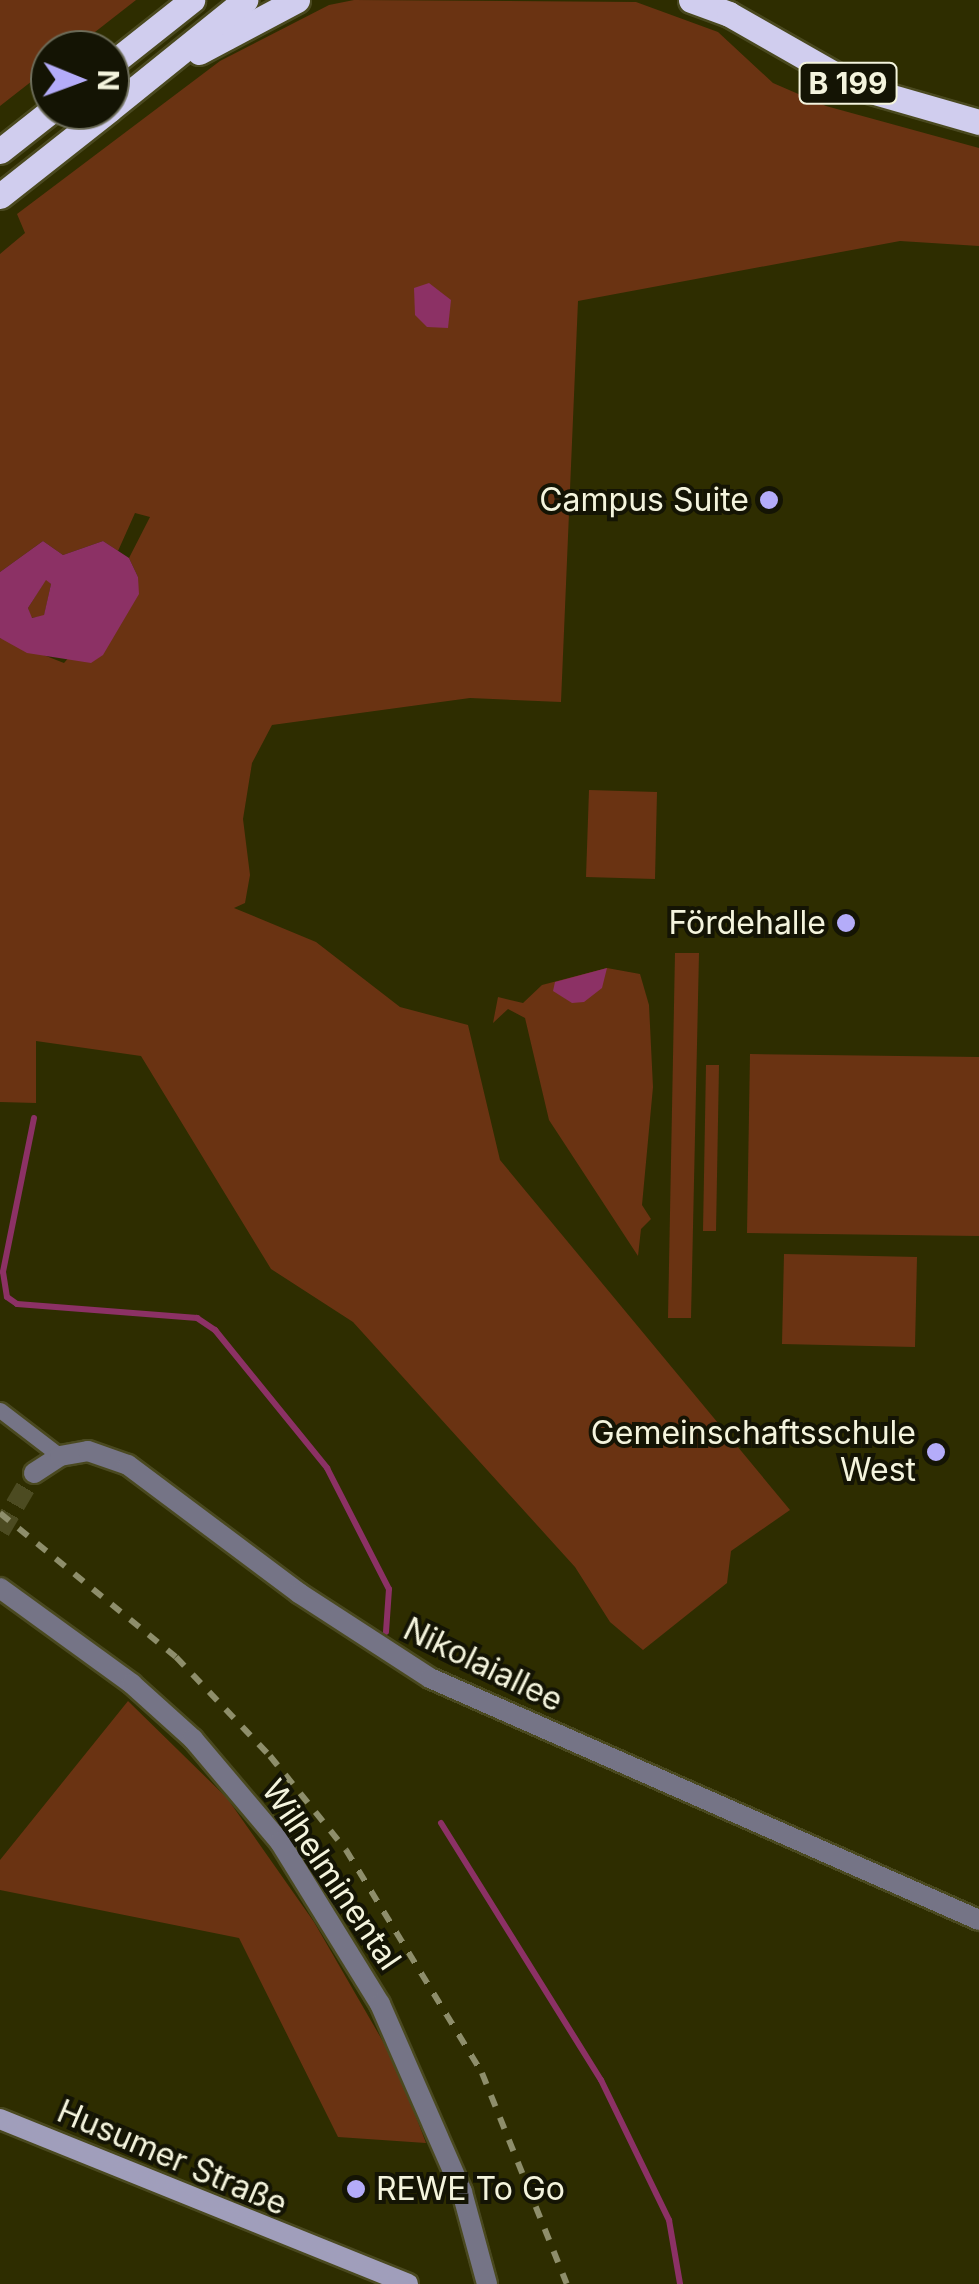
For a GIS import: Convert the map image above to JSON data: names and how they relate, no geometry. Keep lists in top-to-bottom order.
{
  "streets": {
    "highway": ["B 199"],
    "main road": ["Husumer Straße"],
    "street": ["Nikolaiallee", "Wilhelminental"]
  },
  "places": [
    "Campus Suite",
    "Fördehalle",
    "Gemeinschaftsschule West",
    "REWE To Go"
  ],
  "north": "right"
}
